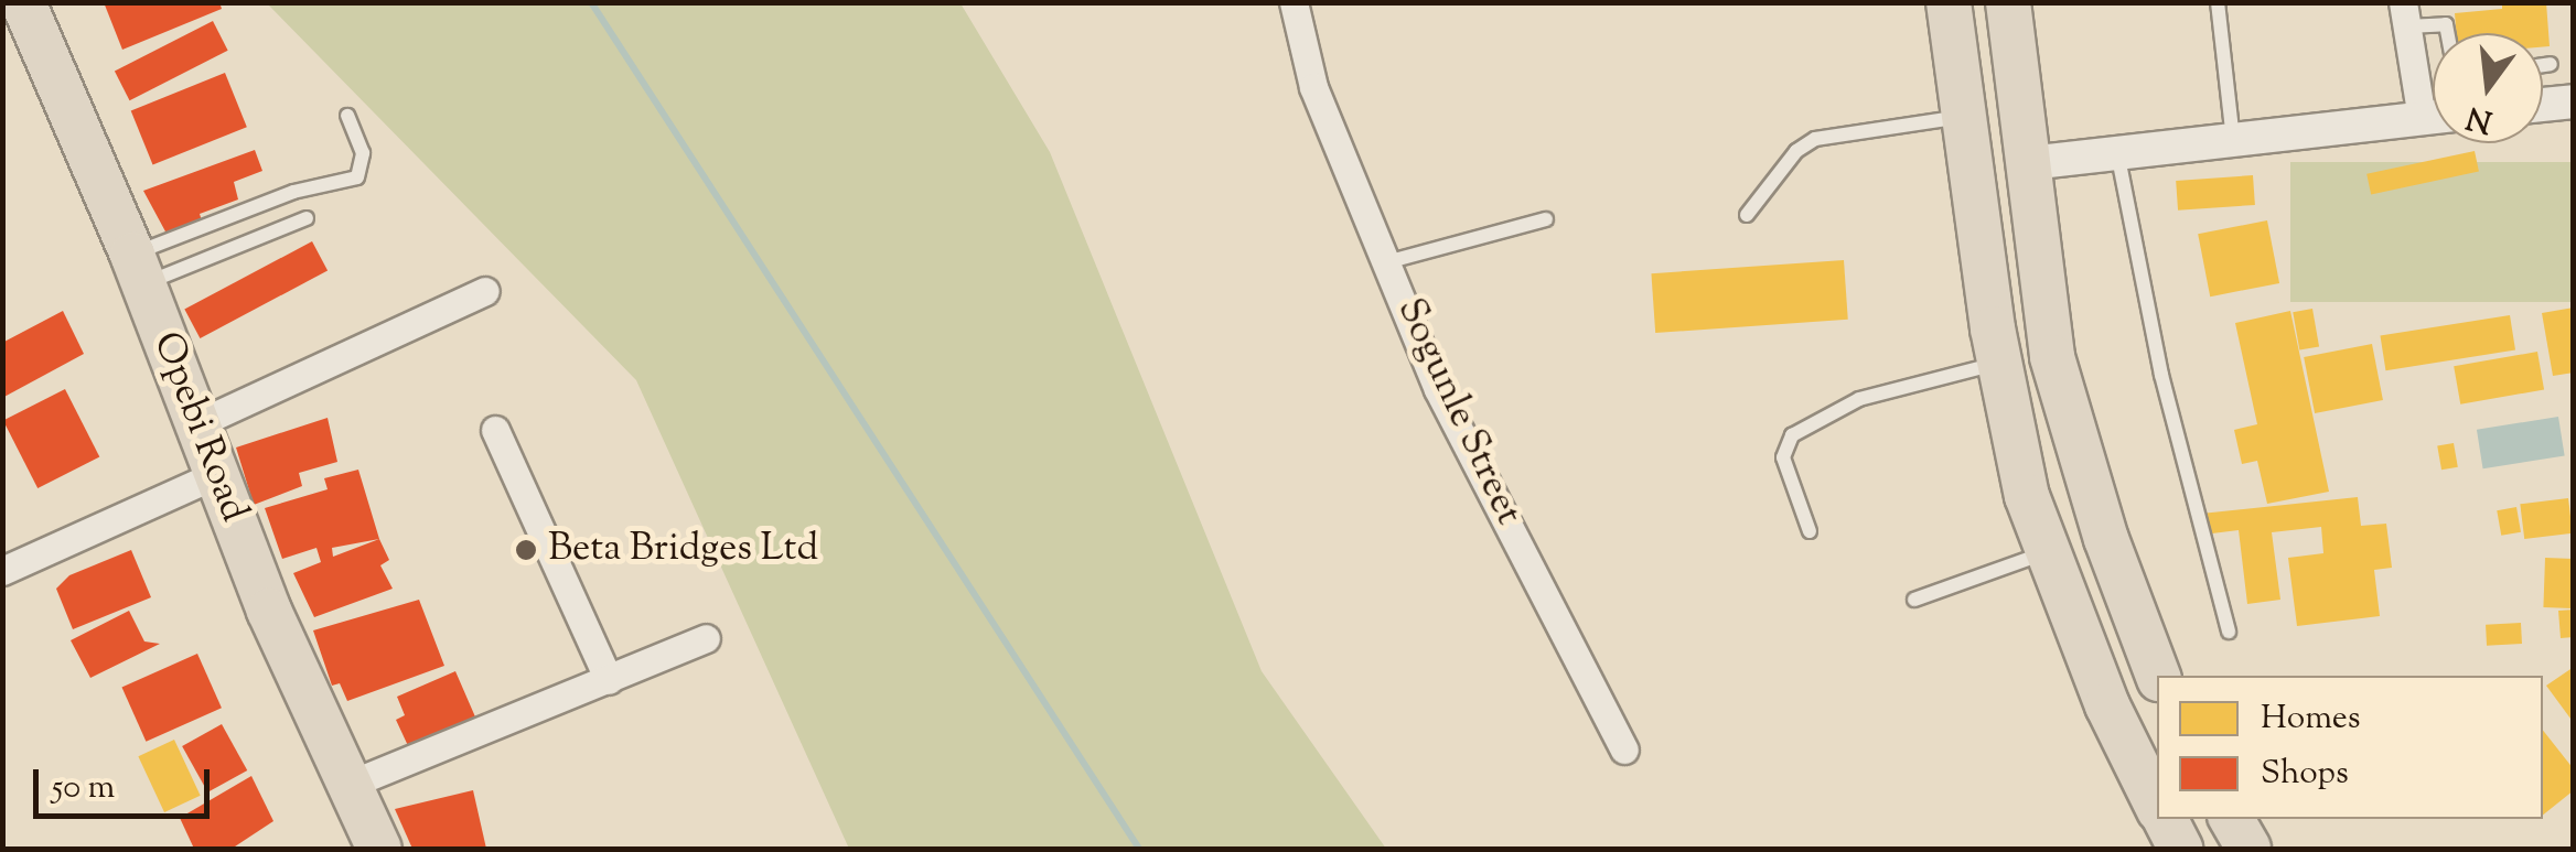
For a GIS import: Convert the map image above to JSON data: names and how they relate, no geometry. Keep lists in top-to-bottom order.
{
  "streets": {
    "main road": ["Opebi Road"],
    "street": ["Sogunle Street"]
  },
  "places": ["Beta Bridges Ltd"],
  "legend": ["Homes", "Shops"],
  "scale_bar": "50 m",
  "north": "bottom"
}
